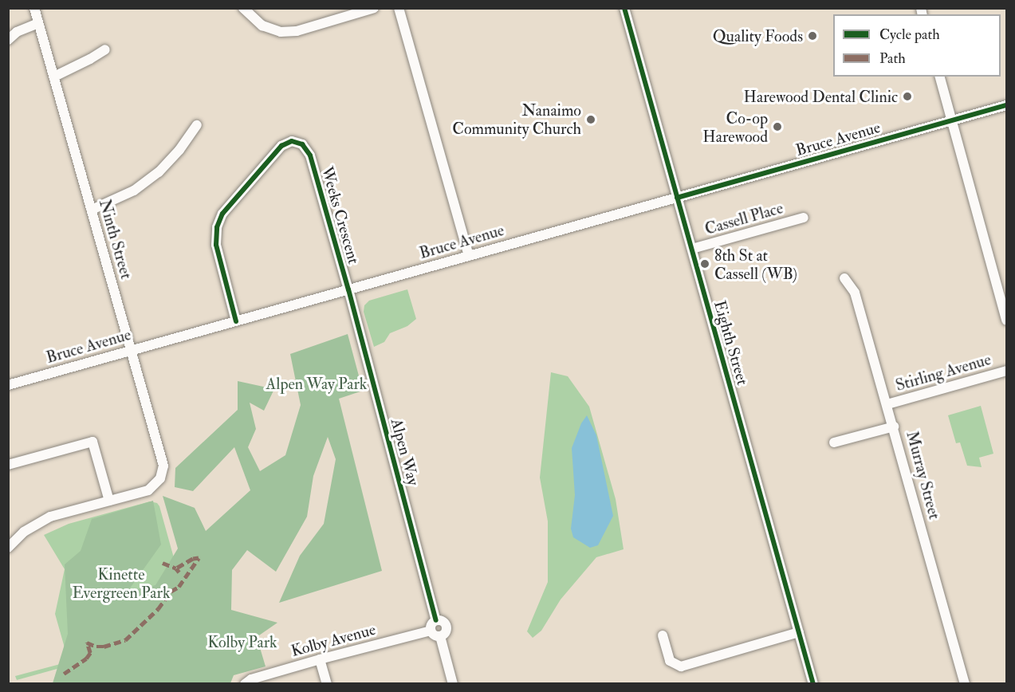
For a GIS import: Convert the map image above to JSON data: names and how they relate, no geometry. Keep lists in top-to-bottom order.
{
  "streets": {
    "street": [
      "Bruce Avenue",
      "Weeks Crescent",
      "Cassell Place",
      "Ninth Street",
      "Eighth Street",
      "Stirling Avenue",
      "Alpen Way",
      "Murray Street",
      "Kolby Avenue"
    ]
  },
  "crossings": [
    ["Bruce Avenue", "Weeks Crescent"],
    ["Bruce Avenue", "Ninth Street"],
    ["Bruce Avenue", "Eighth Street"],
    ["Bruce Avenue", "Alpen Way"],
    ["Weeks Crescent", "Alpen Way"],
    ["Cassell Place", "Eighth Street"],
    ["Stirling Avenue", "Murray Street"],
    ["Alpen Way", "Kolby Avenue"]
  ],
  "parks": ["Alpen Way Park", "Kinette Evergreen Park", "Kolby Park"],
  "places": [
    "Quality Foods",
    "Harewood Dental Clinic",
    "Nanaimo Community Church",
    "Co-op Harewood",
    "8th St at Cassell (WB)"
  ],
  "legend": ["Cycle path", "Path"]
}
